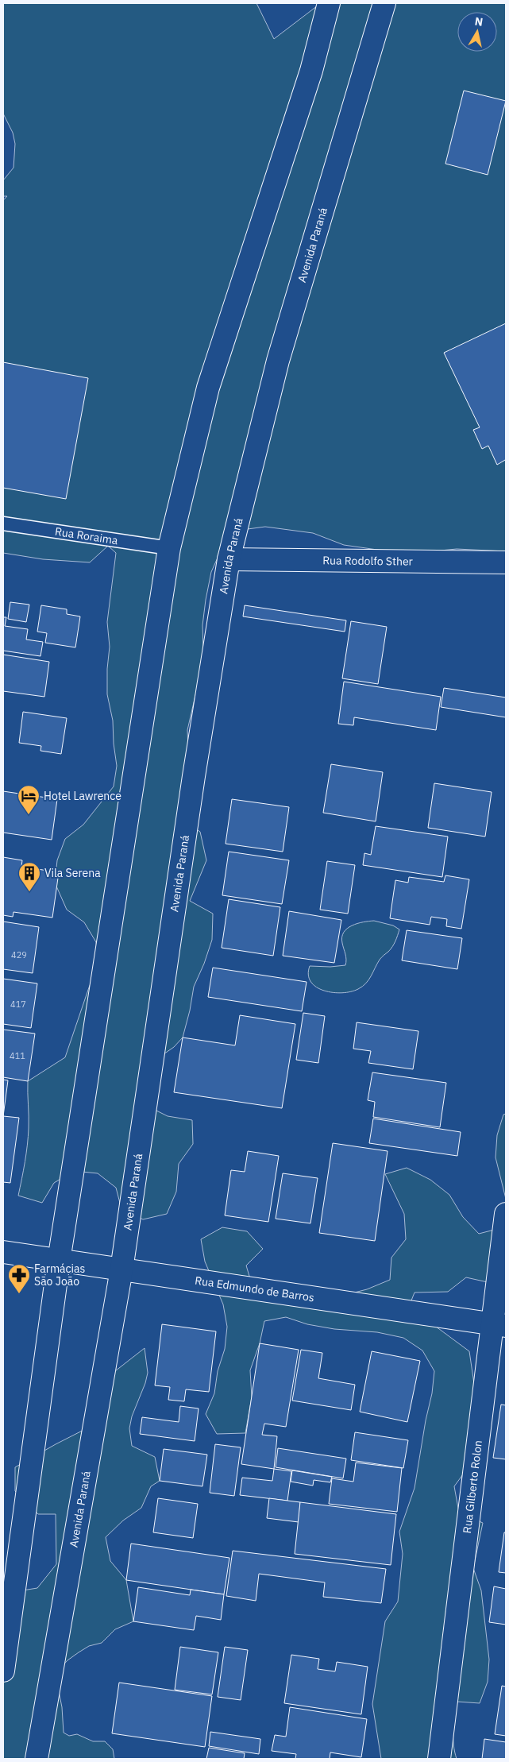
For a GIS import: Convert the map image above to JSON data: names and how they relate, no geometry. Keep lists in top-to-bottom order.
{
  "streets": {
    "main road": [
      "Avenida Paraná",
      "Rua Rodolfo Sther",
      "Rua Edmundo de Barros",
      "Rua Gilberto Rolon"
    ],
    "lane": ["Rua Roraima"]
  },
  "crossings": [
    ["Avenida Paraná", "Rua Rodolfo Sther"],
    ["Avenida Paraná", "Rua Edmundo de Barros"],
    ["Rua Edmundo de Barros", "Rua Gilberto Rolon"]
  ],
  "places": {
    "hotel": ["Hotel Lawrence"],
    "building": ["Vila Serena"],
    "pharmacy": ["Farmácias São João"]
  },
  "house_numbers": ["429", "417", "411"],
  "north": "top"
}
